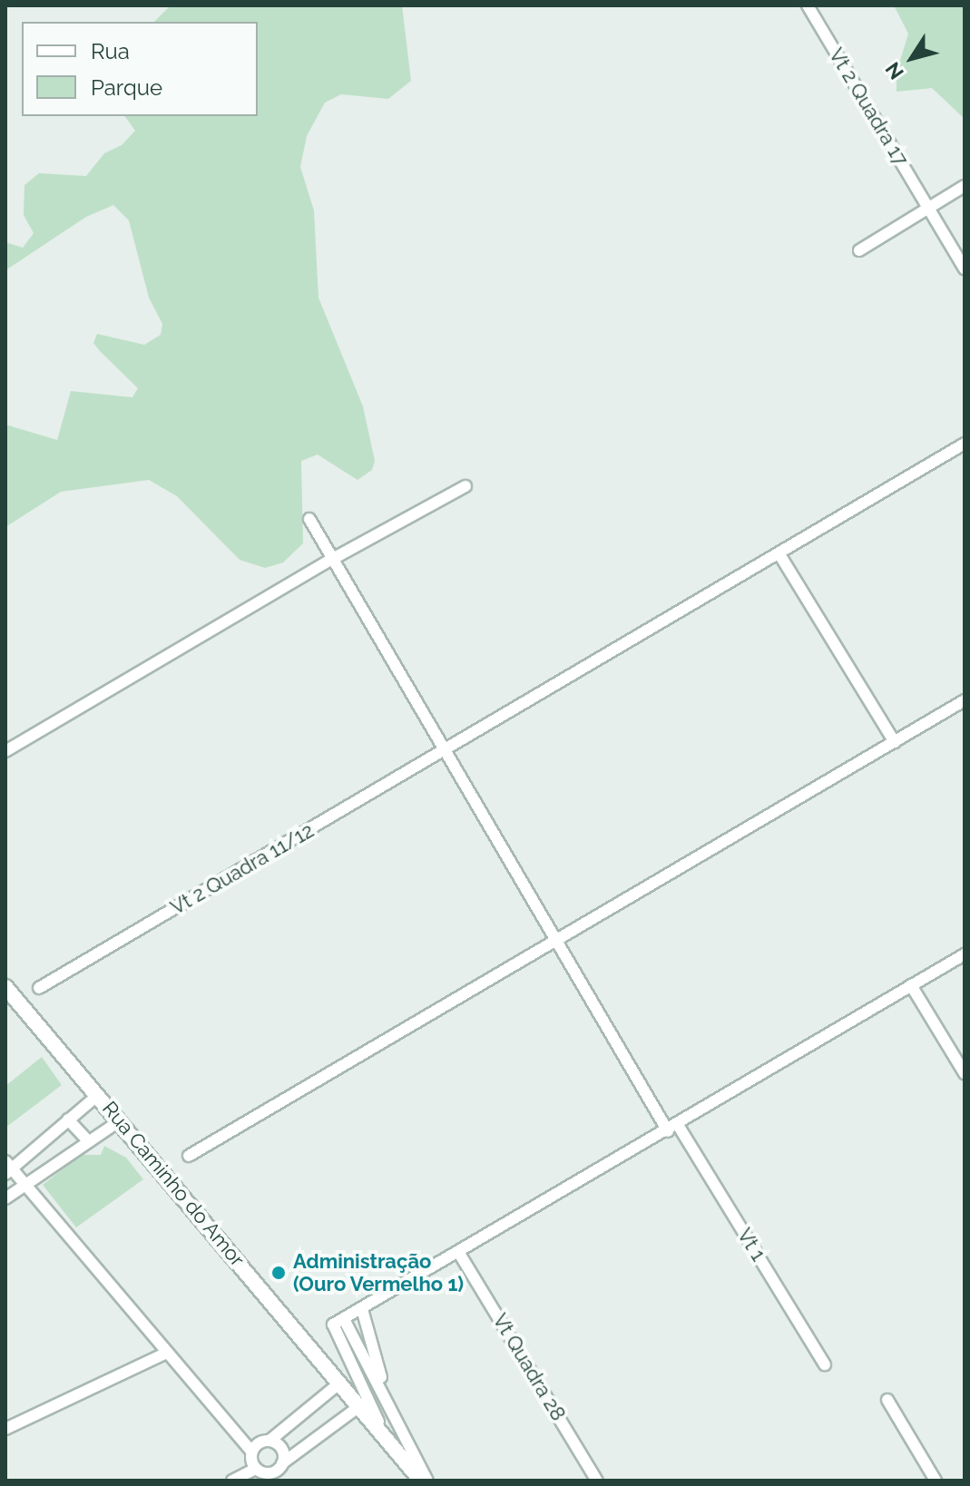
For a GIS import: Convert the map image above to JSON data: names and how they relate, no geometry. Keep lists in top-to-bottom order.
{
  "streets": {
    "street": [
      "Vt 2 Quadra 17",
      "Vt 2 Quadra 11/12",
      "Rua Caminho do Amor",
      "Vt 1",
      "Vt Quadra 28"
    ]
  },
  "crossings": [
    ["Vt 2 Quadra 11/12", "Vt 1"]
  ],
  "places": ["Administração (Ouro Vermelho 1)"],
  "legend": ["Rua", "Parque"],
  "north": "bottom left"
}
